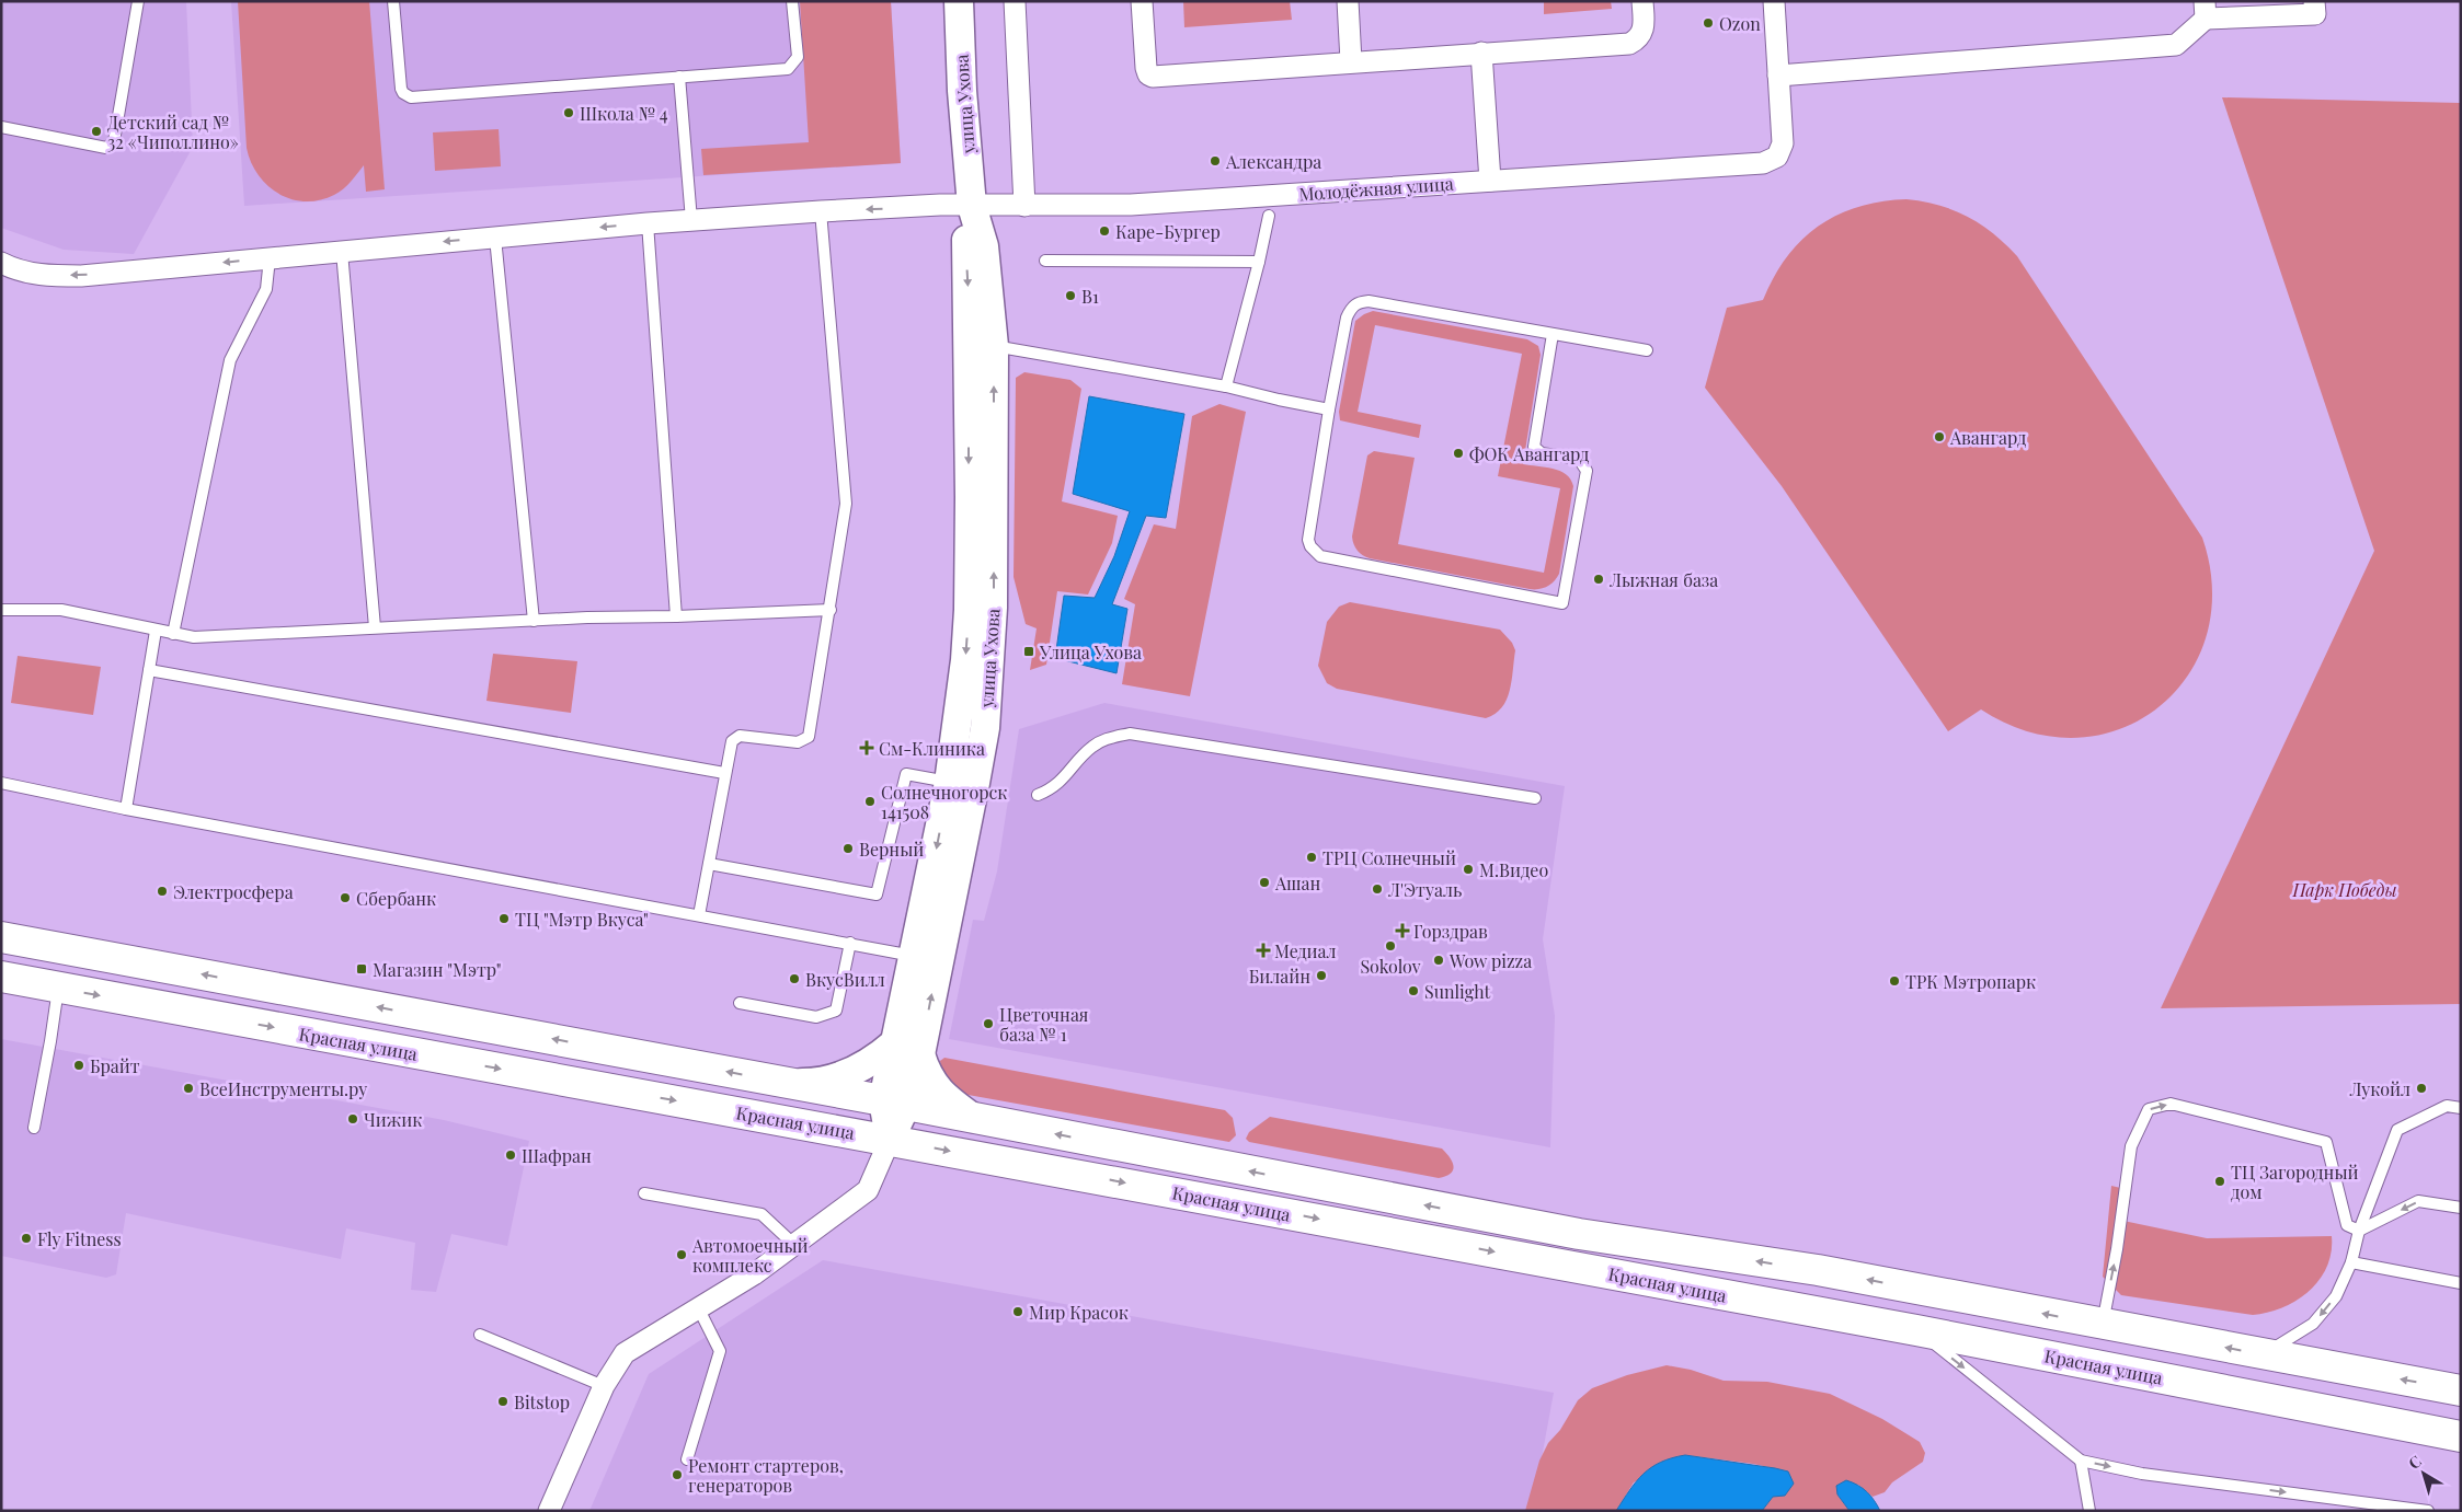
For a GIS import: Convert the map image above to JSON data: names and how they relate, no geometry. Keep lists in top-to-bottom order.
{
  "streets": {
    "highway": ["Красная улица"],
    "street": ["улица Ухова", "Молодёжная улица"]
  },
  "crossings": [
    ["улица Ухова", "Молодёжная улица"],
    ["улица Ухова", "Красная улица"]
  ],
  "one_way": ["Молодёжная улица"],
  "parks": ["Парк Победы"],
  "places": {
    "other": [
      "Ozon",
      "Школа № 4",
      "Детский сад № 32 «Чиполлино»",
      "Александра",
      "Каре-Бургер",
      "В1",
      "Авангард",
      "ФОК Авангард",
      "Лыжная база",
      "Солнечногорск 141508",
      "Верный",
      "ТРЦ Солнечный",
      "М.Видео",
      "Ашан",
      "Л'Этуаль",
      "Электросфера",
      "Сбербанк",
      "ТЦ \"Мэтр Вкуса\"",
      "Sokolov",
      "Wow pizza",
      "Билайн",
      "ВкусВилл",
      "ТРК Мэтропарк",
      "Sunlight",
      "Цветочная база № 1",
      "Брайт",
      "ВсеИнструменты.ру",
      "Лукойл",
      "Чижик",
      "Шафран",
      "ТЦ Загородный дом",
      "Fly Fitness",
      "Автомоечный комплекс",
      "Мир Красок",
      "Bitstop",
      "Ремонт стартеров, генераторов"
    ],
    "transit": ["Улица Ухова", "Магазин \"Мэтр\""],
    "health": ["См-Клиника", "Горздрав", "Медиал"]
  },
  "north": "top left"
}
